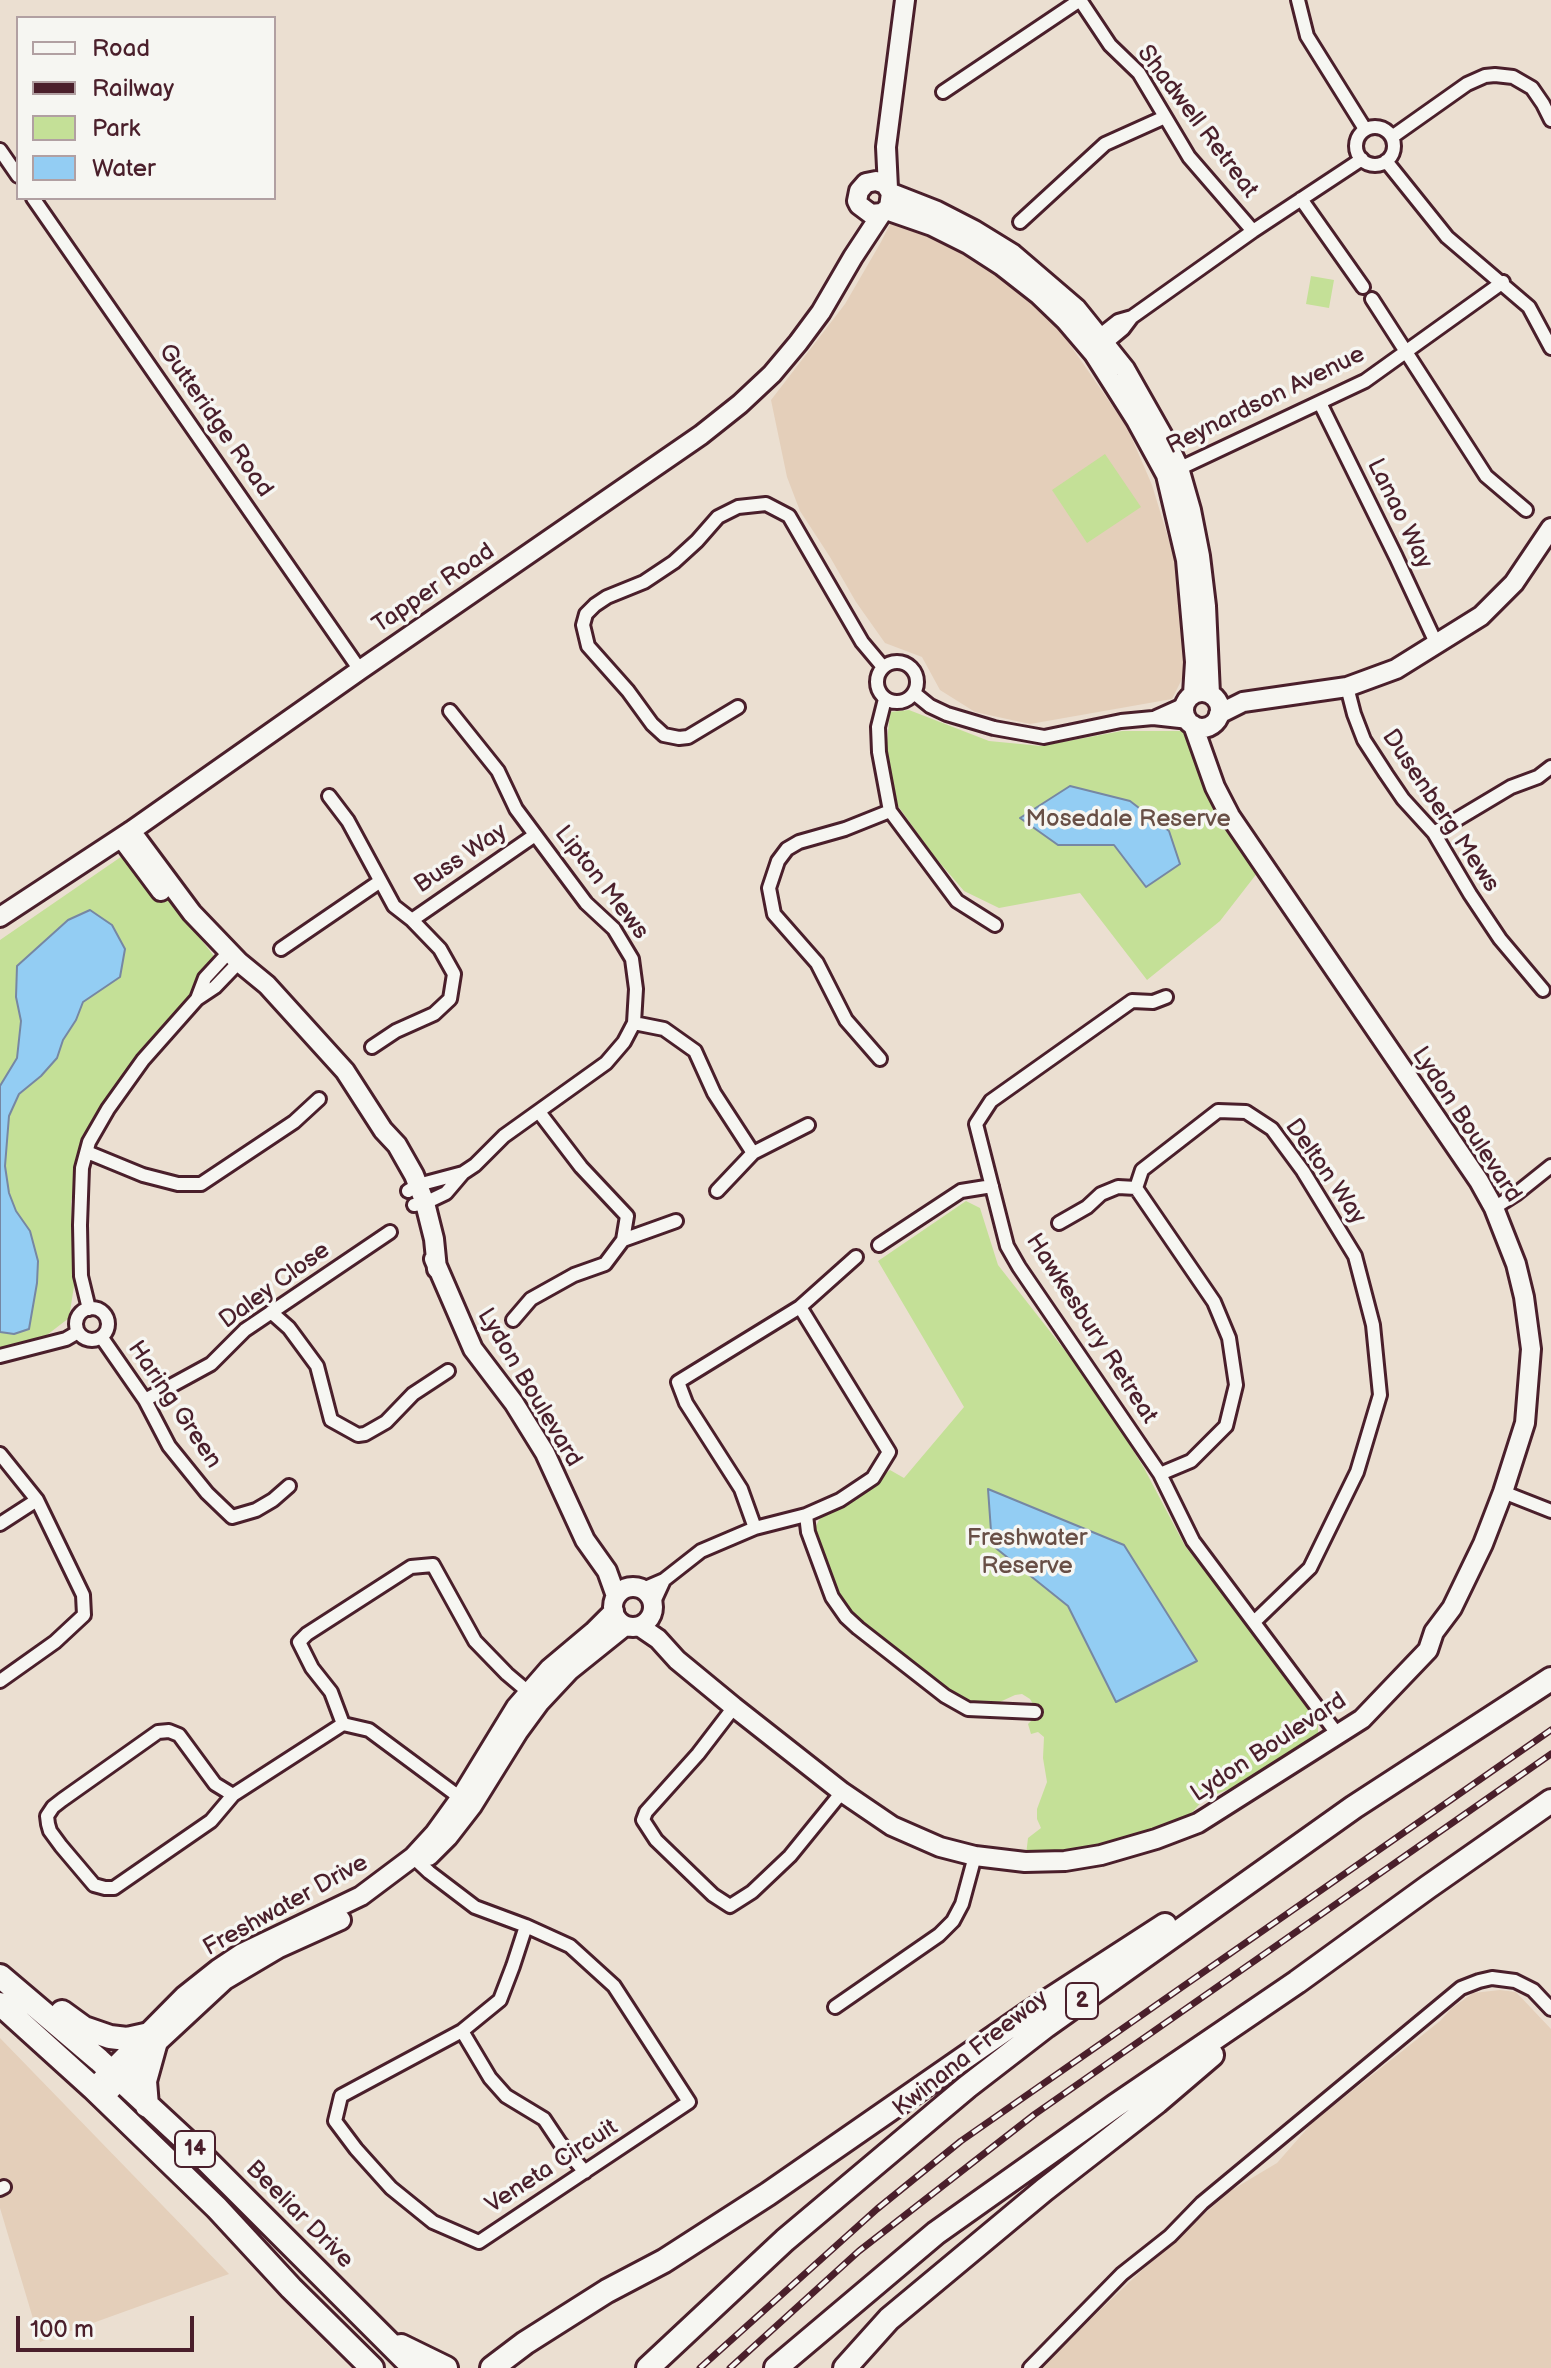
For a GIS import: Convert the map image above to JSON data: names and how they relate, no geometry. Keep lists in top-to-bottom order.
{
  "streets": {
    "highway": [
      "2",
      "Kwinana Freeway",
      "14",
      "Beeliar Drive"
    ],
    "street": [
      "Shadwell Retreat",
      "Reynardson Avenue",
      "Gutteridge Road",
      "Lanao Way",
      "Tapper Road",
      "Dusenberg Mews",
      "Buss Way",
      "Lipton Mews",
      "Lydon Boulevard",
      "Delton Way",
      "Daley Close",
      "Hawkesbury Retreat",
      "Haring Green",
      "Freshwater Drive",
      "Veneta Circuit"
    ]
  },
  "crossings": [
    ["Reynardson Avenue", "Lanao Way"],
    ["Reynardson Avenue", "Lydon Boulevard"],
    ["Gutteridge Road", "Tapper Road"],
    ["Tapper Road", "Lydon Boulevard"],
    ["Buss Way", "Lipton Mews"],
    ["Lydon Boulevard", "Hawkesbury Retreat"],
    ["Lydon Boulevard", "Freshwater Drive"],
    ["Delton Way", "Hawkesbury Retreat"],
    ["Daley Close", "Haring Green"],
    ["Freshwater Drive", "14"],
    ["Freshwater Drive", "Beeliar Drive"]
  ],
  "parks": ["Mosedale Reserve", "Freshwater Reserve"],
  "legend": [
    "Road",
    "Railway",
    "Park",
    "Water"
  ],
  "scale_bar": "100 m"
}
